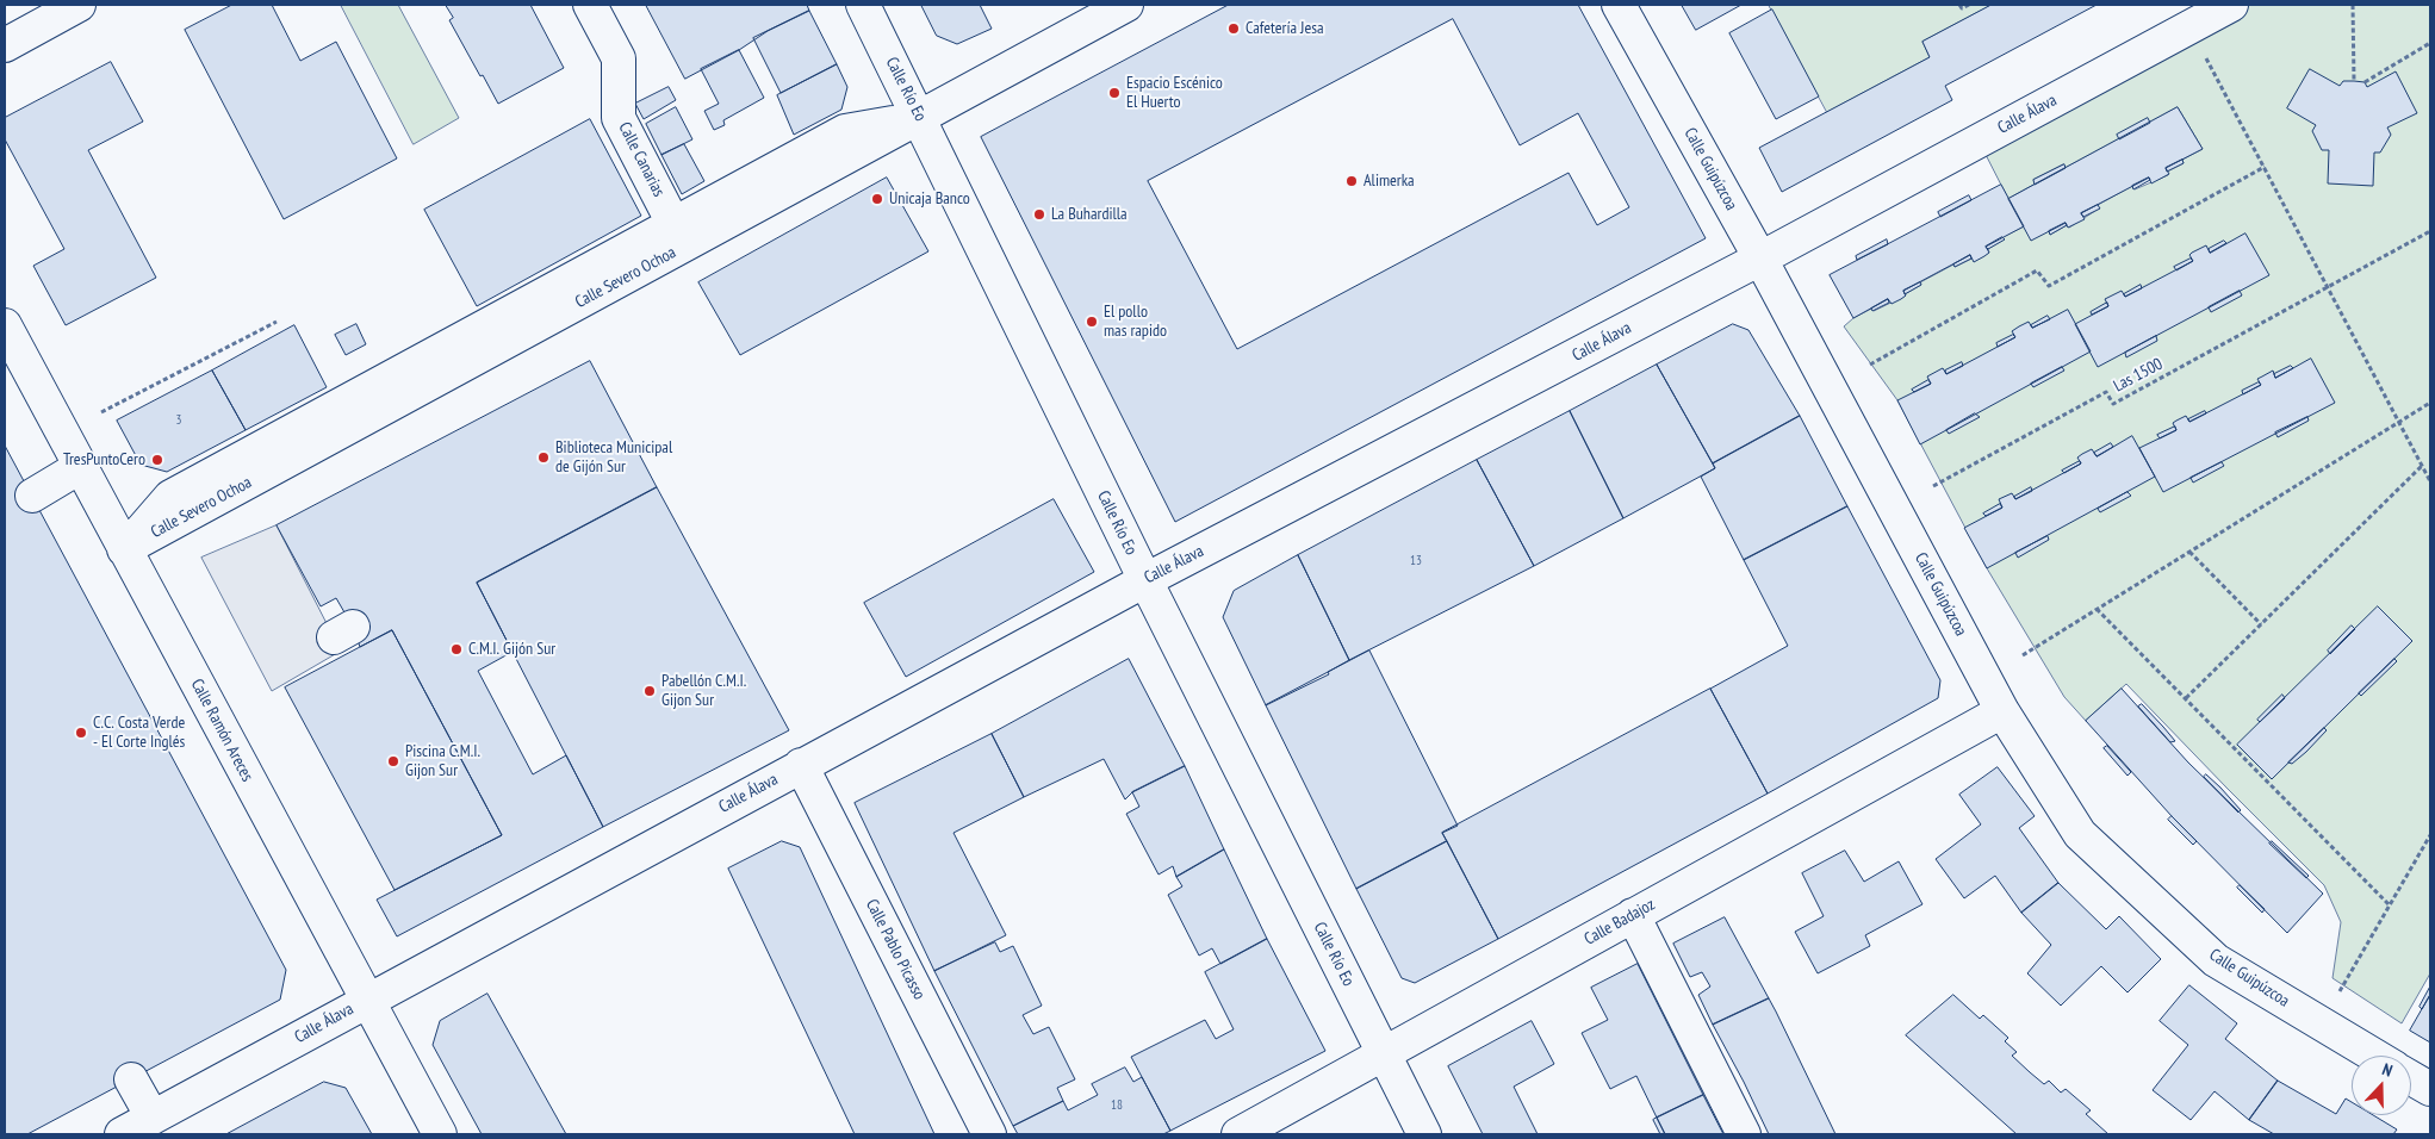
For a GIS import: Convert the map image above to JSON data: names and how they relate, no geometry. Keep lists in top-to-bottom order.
{
  "streets": {
    "street": [
      "Calle Río Eo",
      "Calle Álava",
      "Calle Canarias",
      "Calle Guipúzcoa",
      "Calle Severo Ochoa",
      "Calle Ramón Areces",
      "Calle Badajoz",
      "Calle Pablo Picasso"
    ],
    "path": ["Las 1500"]
  },
  "crossings": [
    ["Calle Río Eo", "Calle Álava"],
    ["Calle Río Eo", "Calle Severo Ochoa"],
    ["Calle Río Eo", "Calle Badajoz"],
    ["Calle Álava", "Calle Guipúzcoa"],
    ["Calle Álava", "Calle Ramón Areces"],
    ["Calle Canarias", "Calle Severo Ochoa"],
    ["Calle Guipúzcoa", "Calle Badajoz"],
    ["Calle Severo Ochoa", "Calle Ramón Areces"]
  ],
  "places": [
    "Cafetería Jesa",
    "Espacio Escénico El Huerto",
    "Alimerka",
    "Unicaja Banco",
    "La Buhardilla",
    "El pollo mas rapido",
    "Biblioteca Municipal de Gijón Sur",
    "TresPuntoCero",
    "C.M.I. Gijón Sur",
    "Pabellón C.M.I. Gijon Sur",
    "C.C. Costa Verde - El Corte Inglés",
    "Piscina C.M.I. Gijon Sur"
  ],
  "house_numbers": ["3", "13", "18"],
  "north": "top"
}
